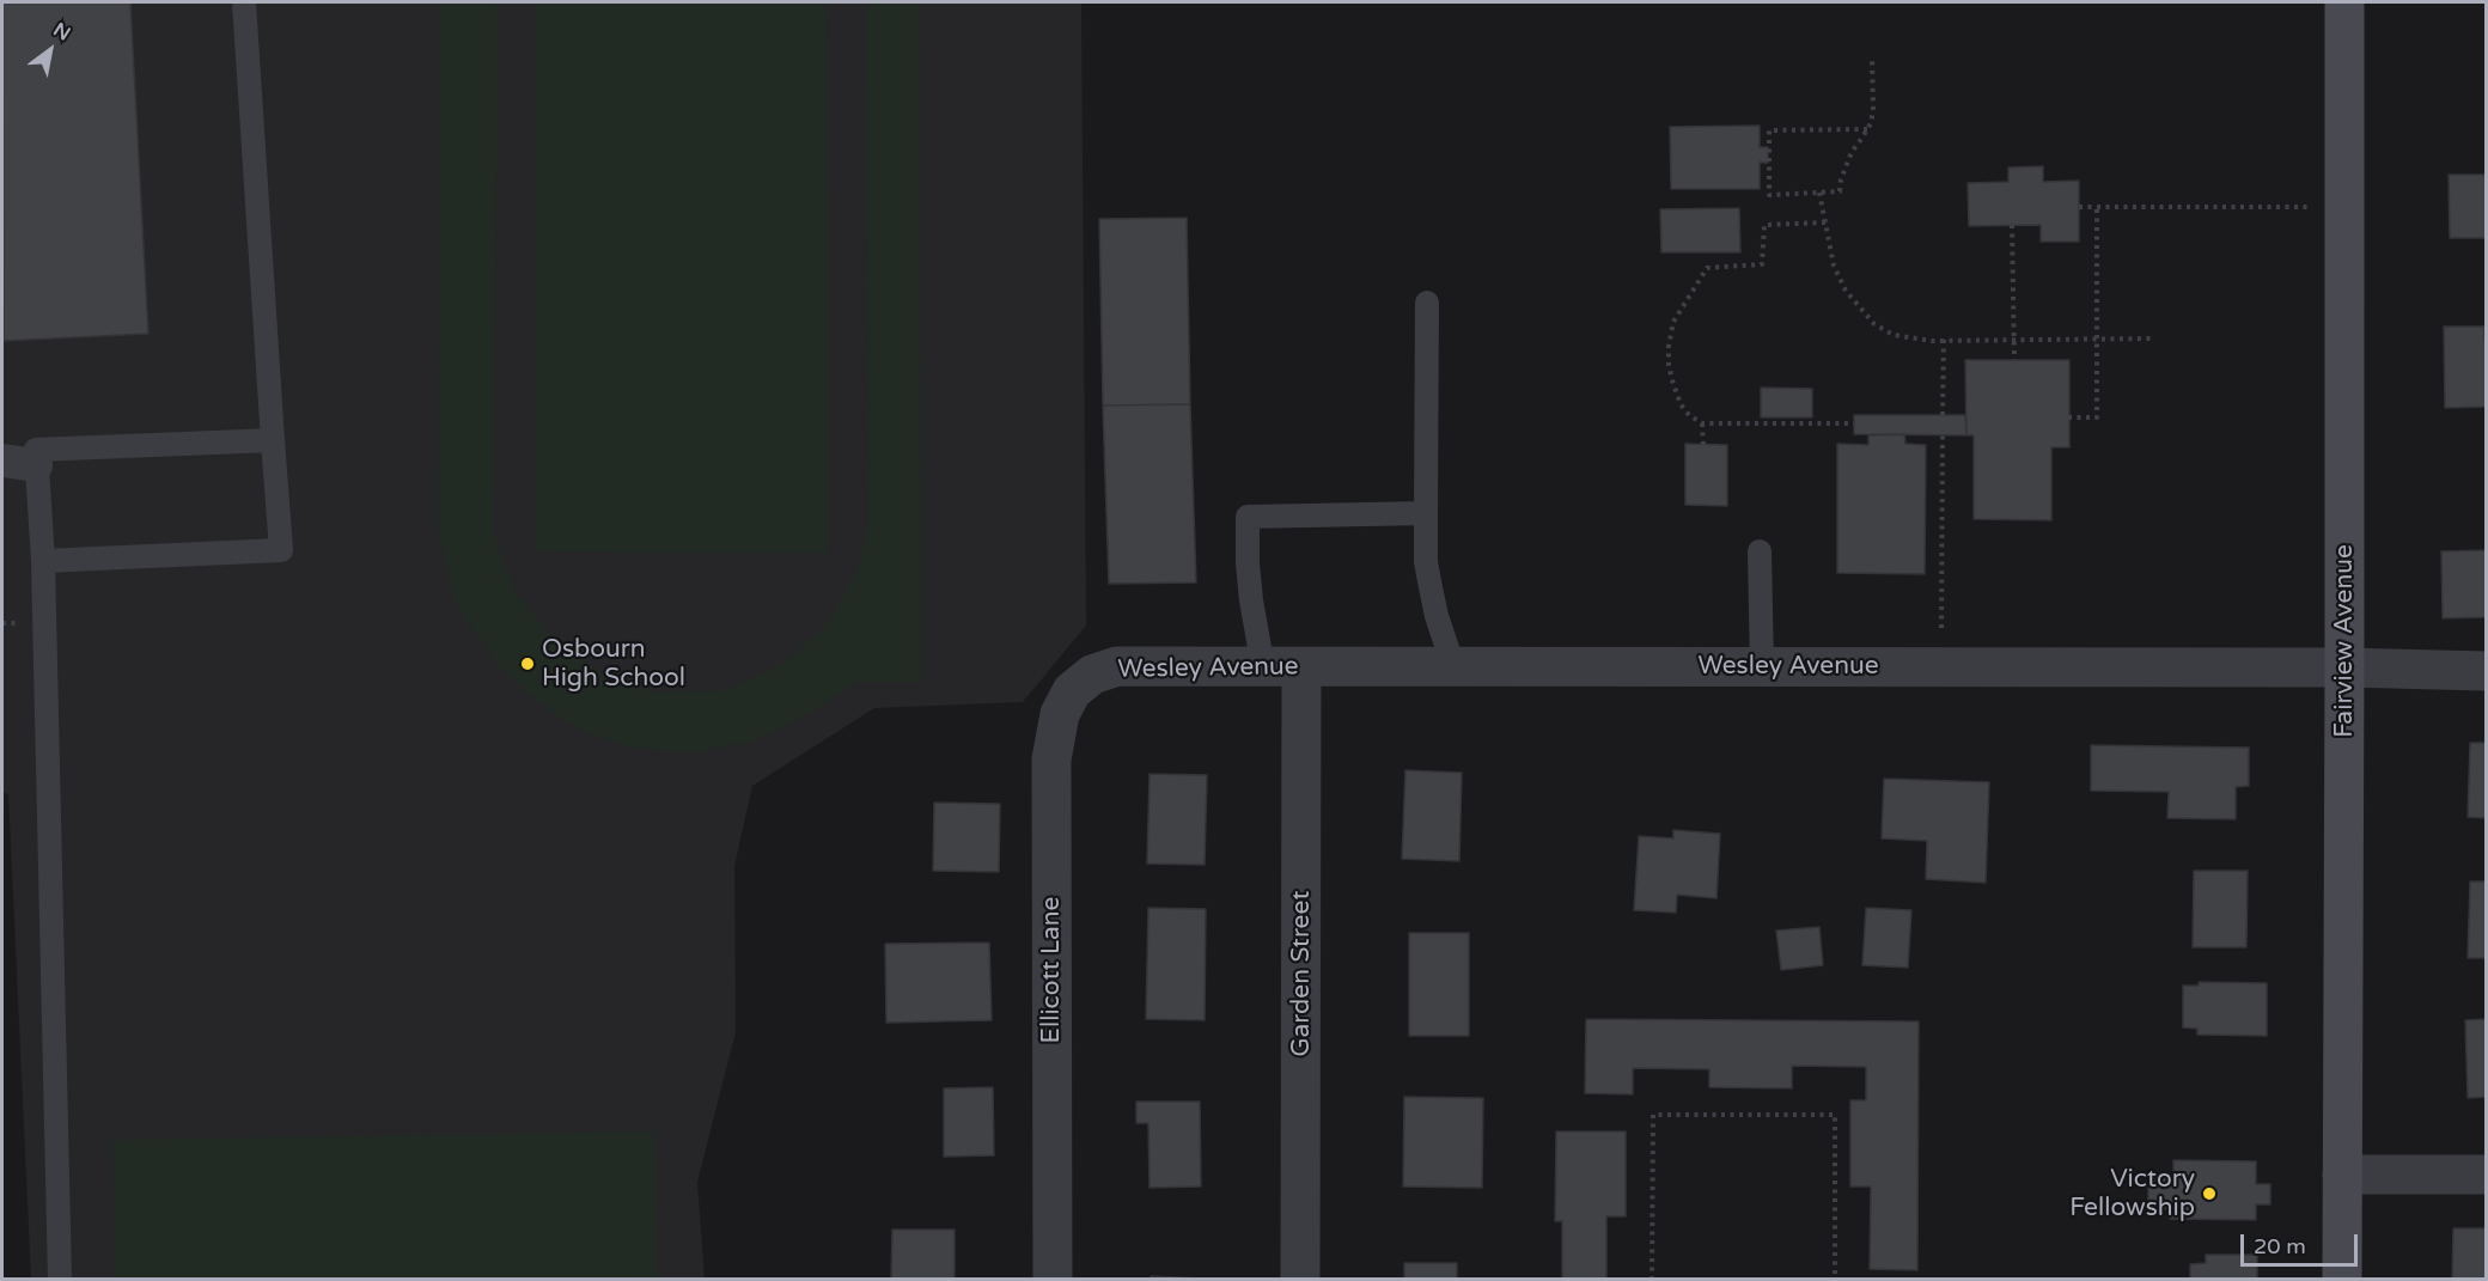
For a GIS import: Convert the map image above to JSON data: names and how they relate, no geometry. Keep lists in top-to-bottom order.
{
  "streets": {
    "main road": ["Fairview Avenue"],
    "street": ["Wesley Avenue", "Ellicott Lane", "Garden Street"]
  },
  "crossings": [
    ["Fairview Avenue", "Wesley Avenue"],
    ["Wesley Avenue", "Ellicott Lane"],
    ["Wesley Avenue", "Garden Street"]
  ],
  "places": ["Osbourn High School", "Victory Fellowship"],
  "scale_bar": "20 m",
  "north": "top right"
}
